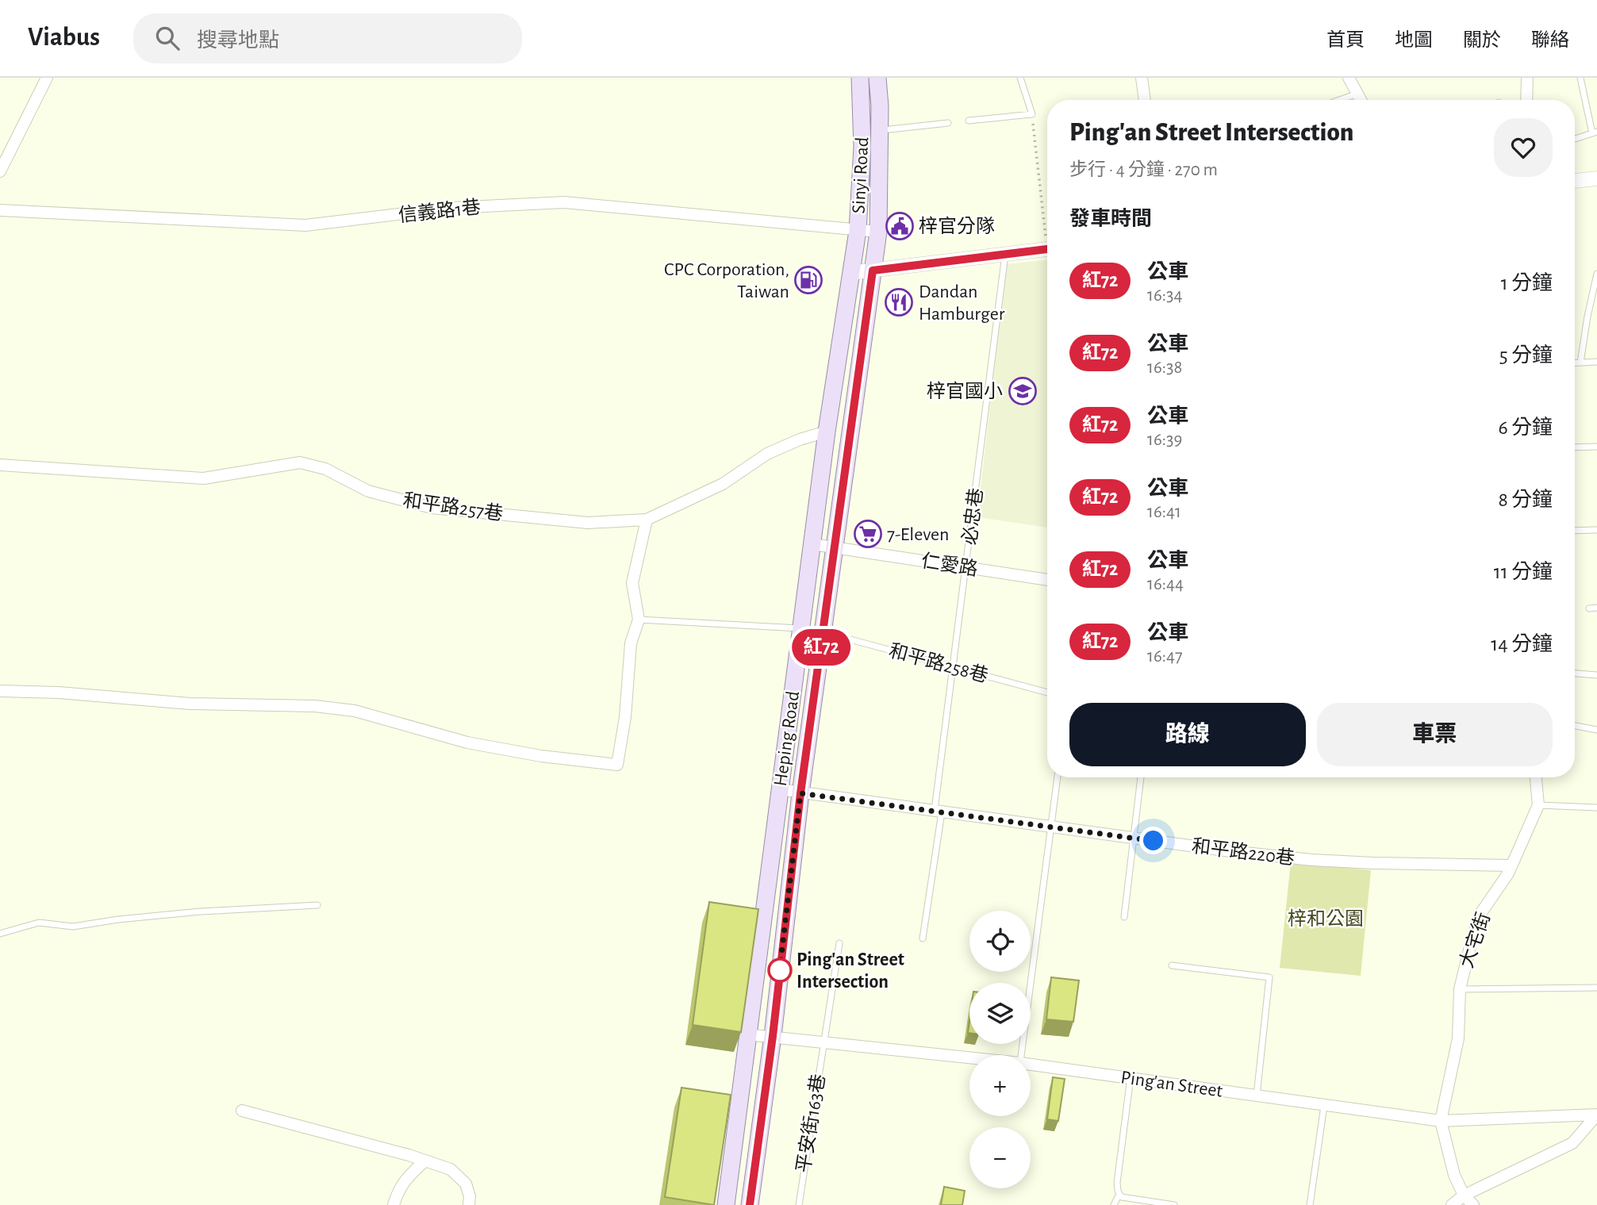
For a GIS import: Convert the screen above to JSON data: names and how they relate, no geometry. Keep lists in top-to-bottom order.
{
  "streets": {
    "main road": ["Sinyi Road", "Heping Road"],
    "street": [
      "信義路1巷",
      "和平路257巷",
      "仁愛路",
      "和平路220巷",
      "大宅街",
      "Ping'an Street"
    ],
    "lane": ["必忠巷", "和平路258巷", "平安街163巷"]
  },
  "crossings": [
    ["Sinyi Road", "信義路1巷"],
    ["Sinyi Road", "Heping Road"],
    ["和平路257巷", "Heping Road"],
    ["必忠巷", "仁愛路"],
    ["必忠巷", "和平路258巷"],
    ["必忠巷", "和平路220巷"],
    ["仁愛路", "Heping Road"],
    ["和平路258巷", "Heping Road"],
    ["Heping Road", "和平路220巷"],
    ["Heping Road", "Ping'an Street"],
    ["和平路220巷", "大宅街"],
    ["大宅街", "Ping'an Street"],
    ["Ping'an Street", "平安街163巷"]
  ],
  "parks": ["梓和公園"],
  "places": {
    "public building": ["梓官分隊"],
    "fuel station": ["CPC Corporation, Taiwan"],
    "restaurant": ["Dandan Hamburger"],
    "school or university": ["梓官國小"],
    "supermarket": ["7-Eleven"],
    "other": ["Ping'an Street Intersection"]
  },
  "lines": ["bus line 紅72"],
  "page": {
    "header": "Viabus",
    "search": "搜尋地點",
    "nav": [
      "首頁",
      "地圖",
      "關於",
      "聯絡"
    ],
    "on_map": "紅72",
    "heading": [
      ["Ping'an Street Intersection", "步行 · 4 分鐘 · 270 m"],
      "發車時間"
    ],
    "list": [
      {
        "mark": "紅72",
        "name": "公車",
        "note": "16:34",
        "value": "1 分鐘"
      },
      {
        "mark": "紅72",
        "name": "公車",
        "note": "16:38",
        "value": "5 分鐘"
      },
      {
        "mark": "紅72",
        "name": "公車",
        "note": "16:39",
        "value": "6 分鐘"
      },
      {
        "mark": "紅72",
        "name": "公車",
        "note": "16:41",
        "value": "8 分鐘"
      },
      {
        "mark": "紅72",
        "name": "公車",
        "note": "16:44",
        "value": "11 分鐘"
      },
      {
        "mark": "紅72",
        "name": "公車",
        "note": "16:47",
        "value": "14 分鐘"
      }
    ],
    "buttons": ["路線", "車票"],
    "map_buttons": ["+", "−"]
  }
}
